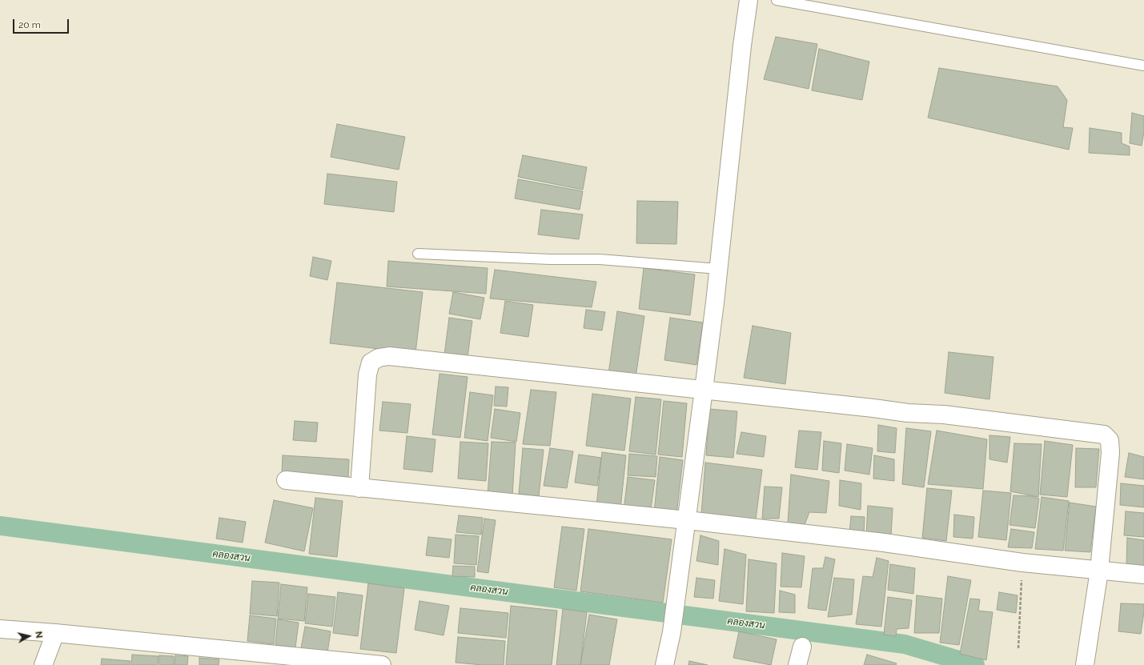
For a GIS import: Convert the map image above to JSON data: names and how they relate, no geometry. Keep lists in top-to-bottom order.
{
  "water": ["คลองสวน"],
  "scale_bar": "20 m",
  "north": "right"
}
